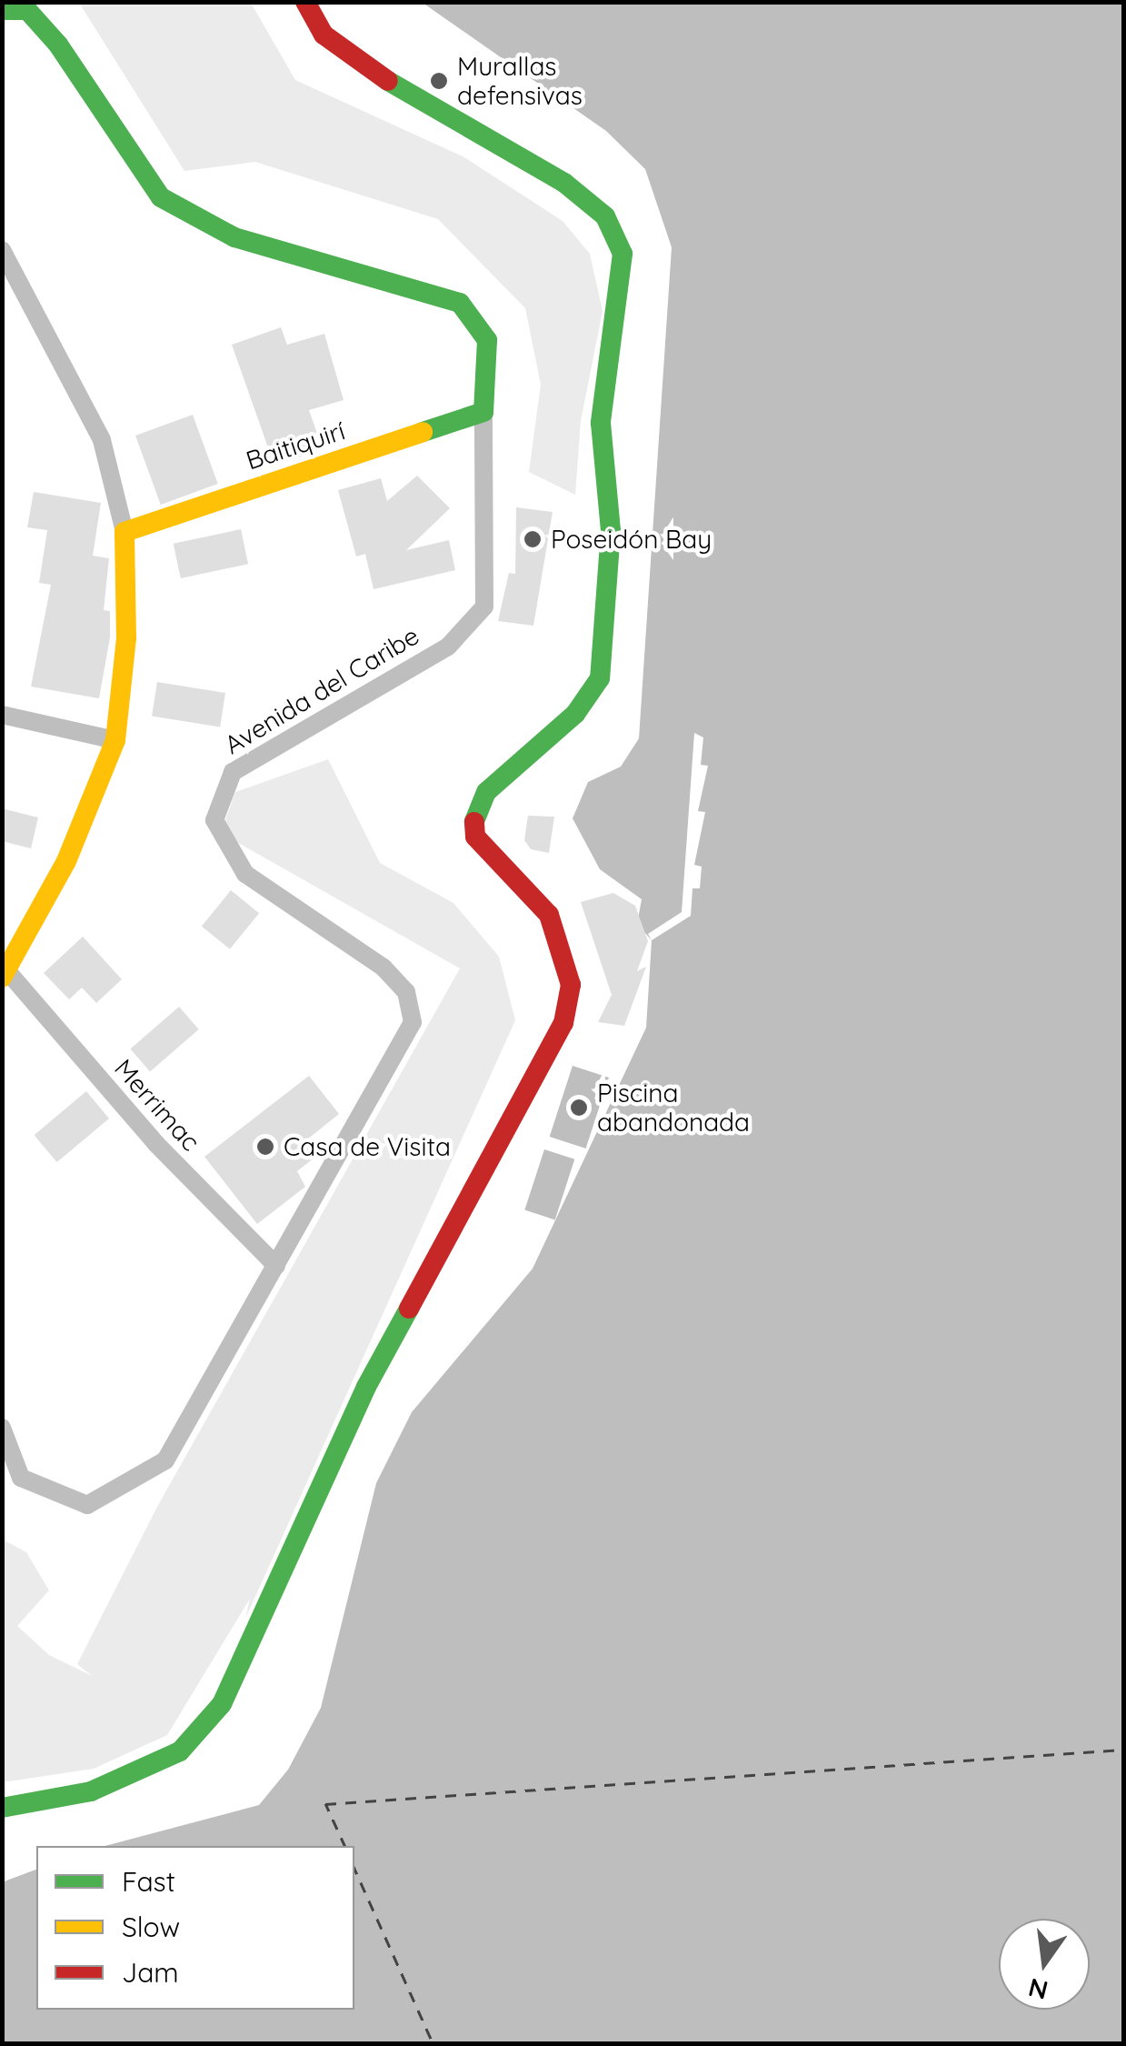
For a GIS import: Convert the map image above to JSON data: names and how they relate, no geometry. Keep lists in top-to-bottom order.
{
  "streets": {
    "main road": ["Baitiquirí", "Avenida del Caribe"],
    "street": ["Merrimac"]
  },
  "crossings": [
    ["Baitiquirí", "Avenida del Caribe"],
    ["Avenida del Caribe", "Merrimac"]
  ],
  "places": [
    "Murallas defensivas",
    "Poseidón Bay",
    "Piscina abandonada",
    "Casa de Visita"
  ],
  "legend": ["Fast", "Slow", "Jam"],
  "north": "bottom"
}
